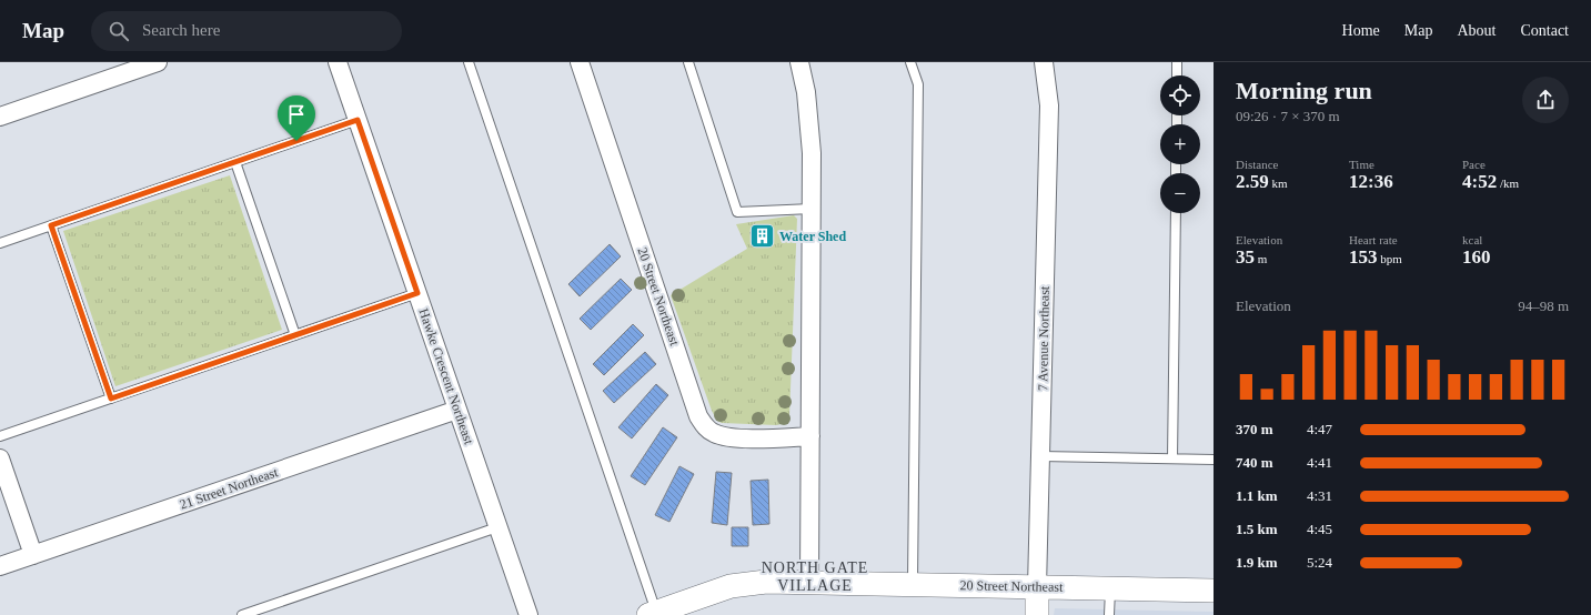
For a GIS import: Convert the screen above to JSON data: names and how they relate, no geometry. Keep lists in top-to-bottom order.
{
  "streets": {
    "street": [
      "20 Street Northeast",
      "7 Avenue Northeast",
      "Hawke Crescent Northeast",
      "21 Street Northeast"
    ]
  },
  "crossings": [
    ["20 Street Northeast", "7 Avenue Northeast"],
    ["Hawke Crescent Northeast", "21 Street Northeast"]
  ],
  "districts": ["NORTH GATE VILLAGE"],
  "places": {
    "building": ["Water Shed"]
  },
  "page": {
    "header": "Map",
    "search": "Search here",
    "nav": [
      "Home",
      "Map",
      "About",
      "Contact"
    ],
    "heading": ["Morning run", "09:26 · 7 × 370 m"],
    "map_buttons": ["+", "−"],
    "stats": [
      ["Distance", "2.59 km"],
      ["Time", "12:36"],
      ["Pace", "4:52 /km"],
      ["Elevation", "35 m"],
      ["Heart rate", "153 bpm"],
      ["kcal", "160"]
    ],
    "chart": ["Elevation", "94–98 m"],
    "list": [
      {
        "name": "370 m",
        "note": "4:47"
      },
      {
        "name": "740 m",
        "note": "4:41"
      },
      {
        "name": "1.1 km",
        "note": "4:31"
      },
      {
        "name": "1.5 km",
        "note": "4:45"
      },
      {
        "name": "1.9 km",
        "note": "5:24"
      }
    ]
  }
}
